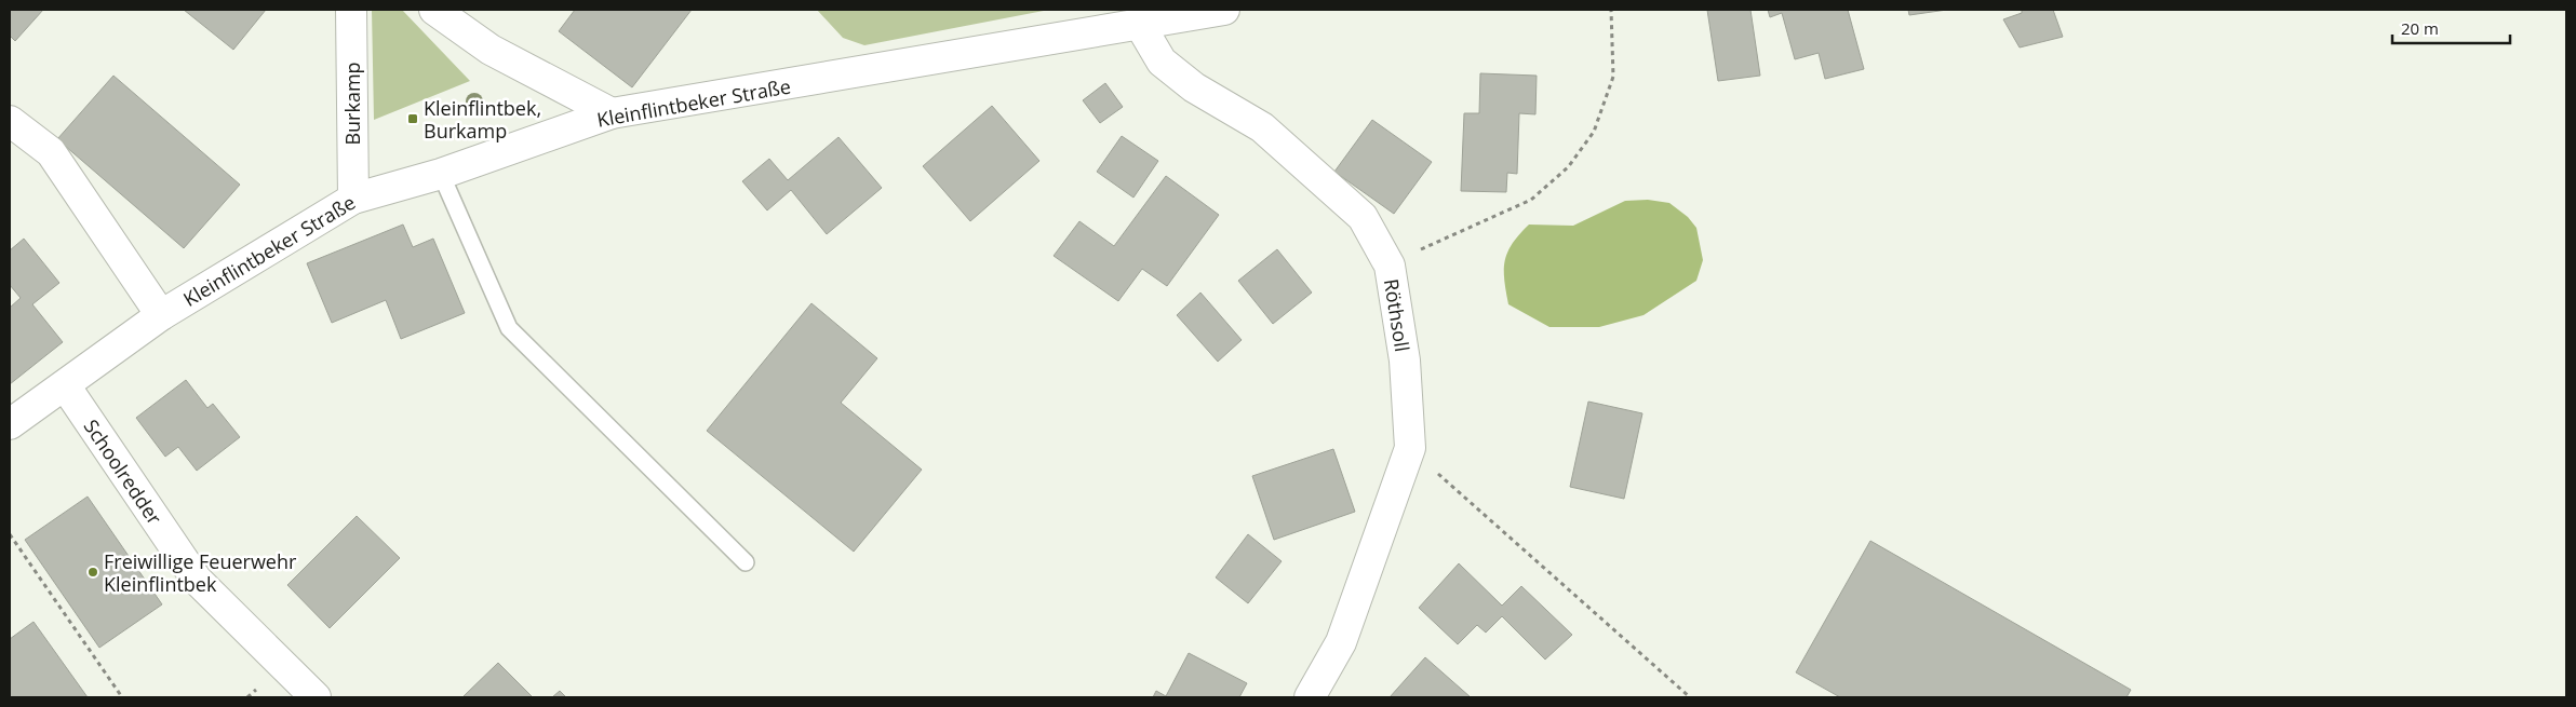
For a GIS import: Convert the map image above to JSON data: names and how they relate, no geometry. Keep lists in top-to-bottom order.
{
  "streets": {
    "street": [
      "Kleinflintbeker Straße",
      "Burkamp",
      "Röthsoll",
      "Schoolredder"
    ]
  },
  "crossings": [
    ["Kleinflintbeker Straße", "Burkamp"],
    ["Kleinflintbeker Straße", "Röthsoll"],
    ["Kleinflintbeker Straße", "Schoolredder"]
  ],
  "places": {
    "transit": ["Kleinflintbek, Burkamp"],
    "other": ["Freiwillige Feuerwehr Kleinflintbek"]
  },
  "scale_bar": "20 m"
}
